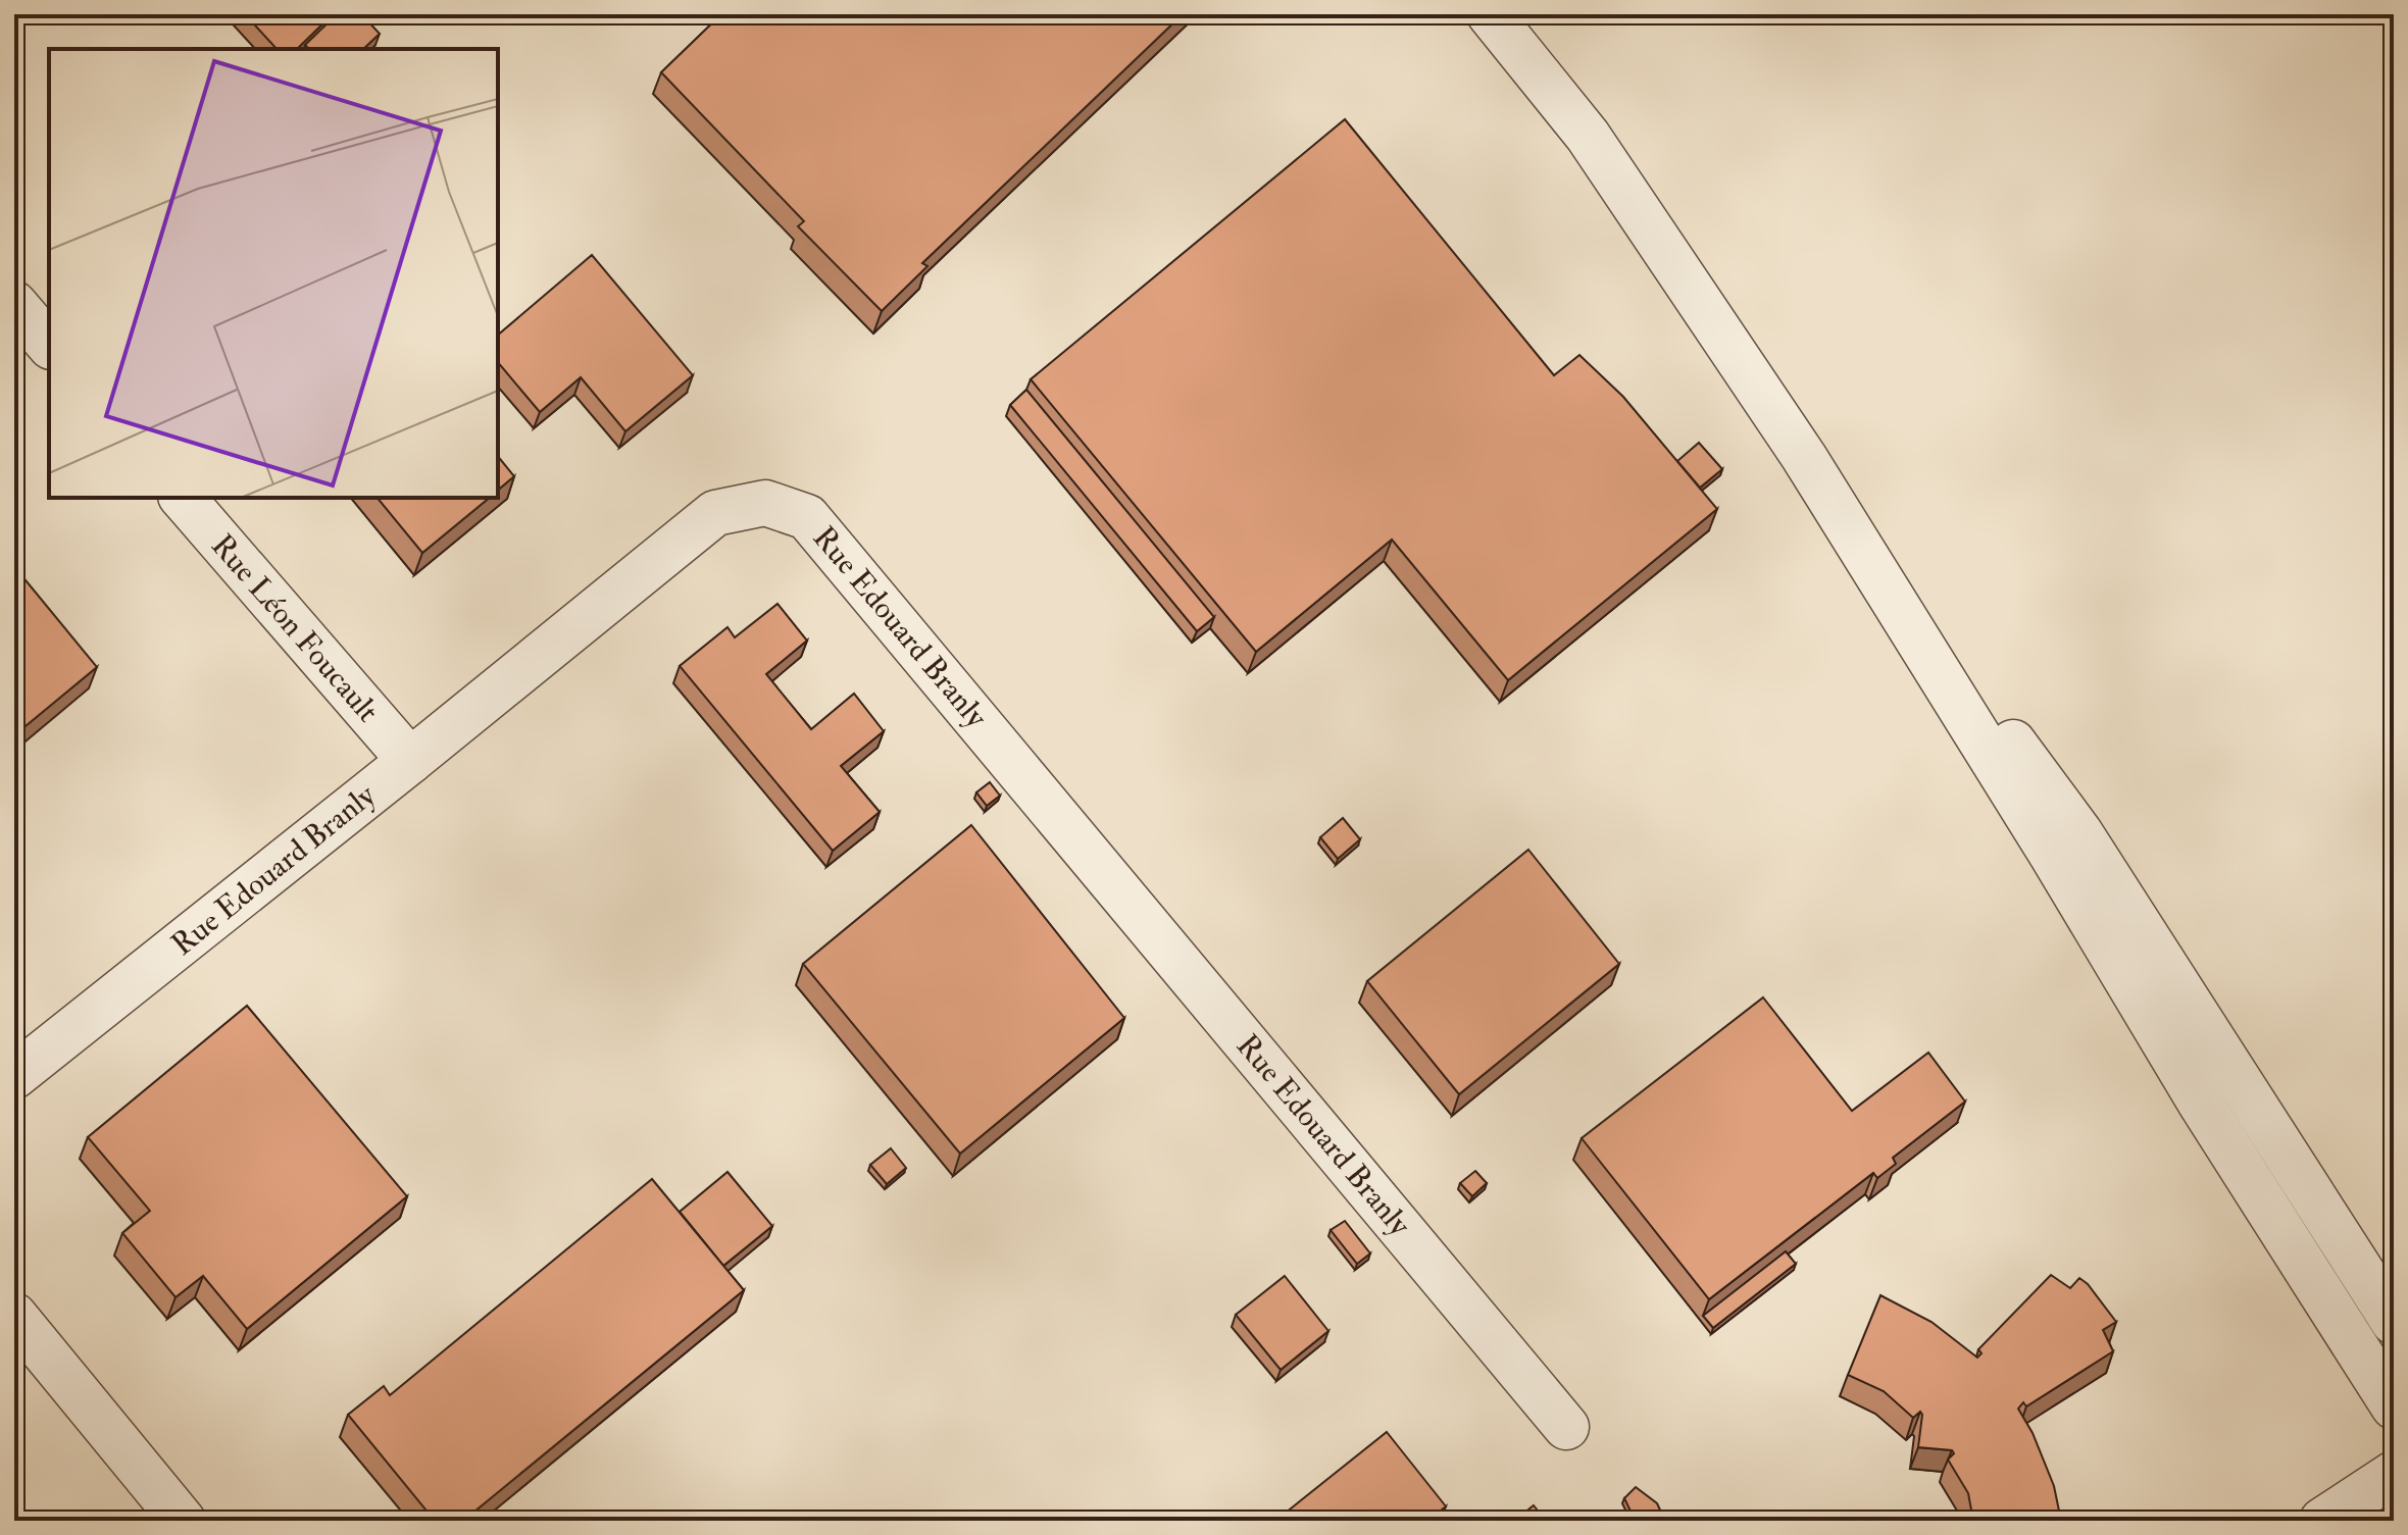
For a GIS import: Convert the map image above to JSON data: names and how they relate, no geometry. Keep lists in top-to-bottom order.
{
  "streets": {
    "street": ["Rue Edouard Branly", "Rue Léon Foucault"]
  },
  "crossings": [
    ["Rue Edouard Branly", "Rue Léon Foucault"]
  ]
}
